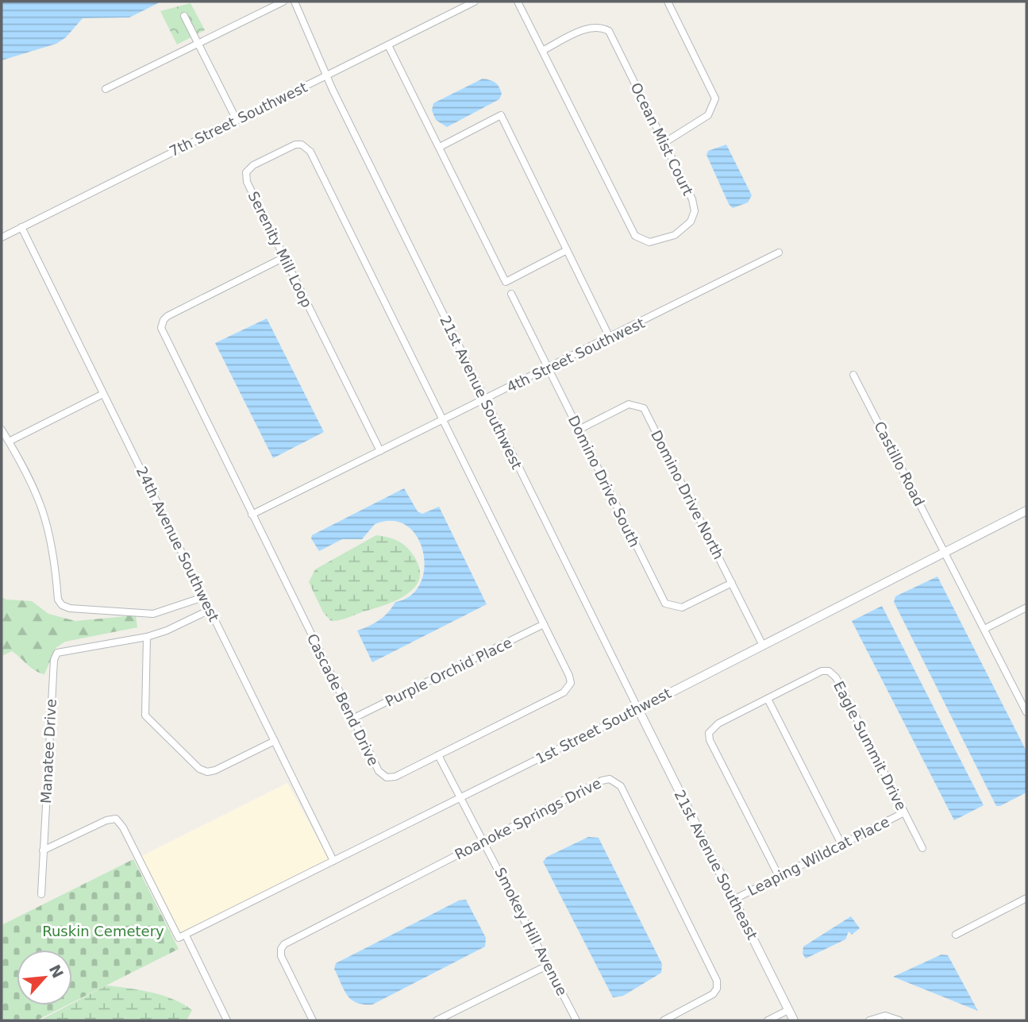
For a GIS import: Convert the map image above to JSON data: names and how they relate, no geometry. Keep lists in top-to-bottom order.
{
  "streets": {
    "street": [
      "7th Street Southwest",
      "Ocean Mist Court",
      "Serenity Mill Loop",
      "4th Street Southwest",
      "21st Avenue Southwest",
      "Castillo Road",
      "Domino Drive South",
      "Domino Drive North",
      "24th Avenue Southwest",
      "Purple Orchid Place",
      "Cascade Bend Drive",
      "1st Street Southwest",
      "Eagle Summit Drive",
      "Manatee Drive",
      "Roanoke Springs Drive",
      "Leaping Wildcat Place",
      "21st Avenue Southeast",
      "Smokey Hill Avenue"
    ]
  },
  "crossings": [
    ["7th Street Southwest", "21st Avenue Southwest"],
    ["7th Street Southwest", "24th Avenue Southwest"],
    ["Serenity Mill Loop", "4th Street Southwest"],
    ["Serenity Mill Loop", "Cascade Bend Drive"],
    ["4th Street Southwest", "21st Avenue Southwest"],
    ["4th Street Southwest", "Domino Drive South"],
    ["4th Street Southwest", "Cascade Bend Drive"],
    ["21st Avenue Southwest", "1st Street Southwest"],
    ["21st Avenue Southwest", "21st Avenue Southeast"],
    ["Castillo Road", "1st Street Southwest"],
    ["Domino Drive South", "Domino Drive North"],
    ["Domino Drive North", "1st Street Southwest"],
    ["24th Avenue Southwest", "1st Street Southwest"],
    ["Purple Orchid Place", "Cascade Bend Drive"],
    ["Cascade Bend Drive", "Smokey Hill Avenue"],
    ["1st Street Southwest", "21st Avenue Southeast"],
    ["1st Street Southwest", "Smokey Hill Avenue"],
    ["Eagle Summit Drive", "Leaping Wildcat Place"],
    ["Roanoke Springs Drive", "Smokey Hill Avenue"],
    ["Leaping Wildcat Place", "21st Avenue Southeast"]
  ],
  "parks": ["Ruskin Cemetery"],
  "north": "top right"
}
